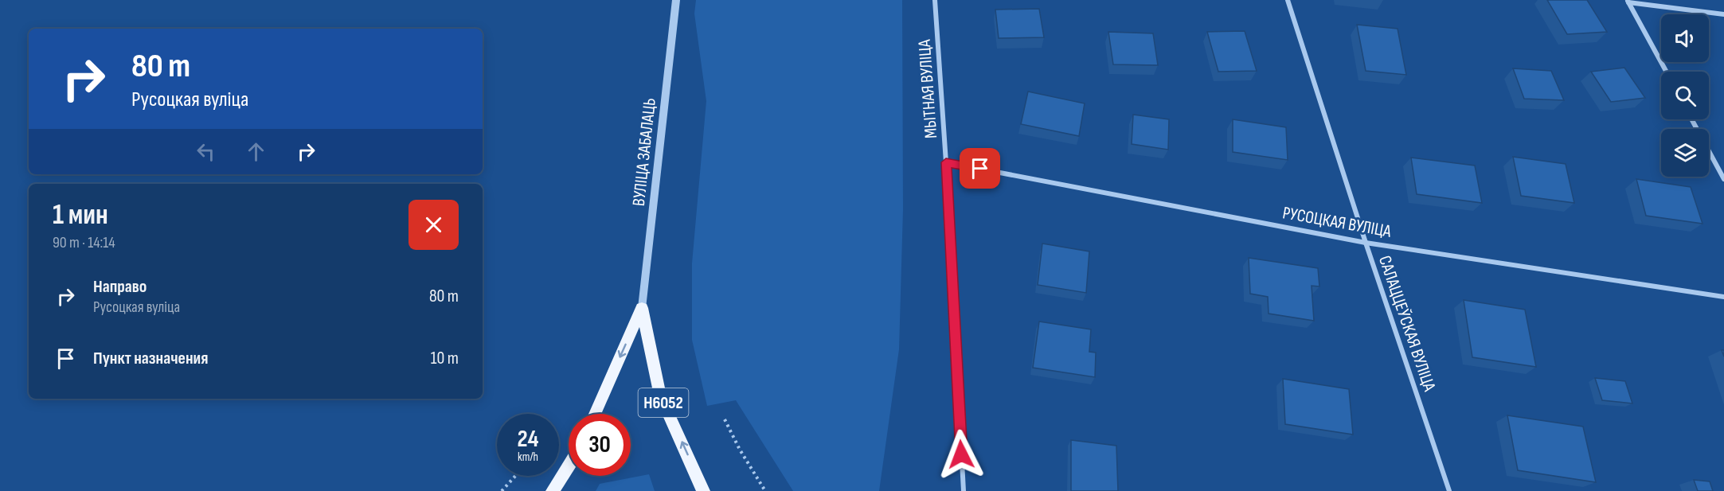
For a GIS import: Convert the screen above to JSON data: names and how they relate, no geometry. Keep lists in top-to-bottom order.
{
  "streets": {
    "main road": ["Н6052"],
    "street": [
      "МЫТНАЯ ВУЛІЦА",
      "ВУЛІЦА ЗАБАЛАЦЬ",
      "РУСОЦКАЯ ВУЛІЦА",
      "САЛАЦЦЕЎСКАЯ ВУЛІЦА"
    ]
  },
  "crossings": [
    ["МЫТНАЯ ВУЛІЦА", "РУСОЦКАЯ ВУЛІЦА"],
    ["ВУЛІЦА ЗАБАЛАЦЬ", "Н6052"],
    ["РУСОЦКАЯ ВУЛІЦА", "САЛАЦЦЕЎСКАЯ ВУЛІЦА"]
  ],
  "page": {
    "turn": ["80 m", "Русоцкая вуліца"],
    "heading": ["1 мин", "90 m · 14:14"],
    "list": [
      {
        "name": "Направо",
        "note": "Русоцкая вуліца",
        "value": "80 m"
      },
      {
        "name": "Пункт назначения",
        "value": "10 m"
      }
    ],
    "speed": "24 km/h",
    "limit": "30"
  }
}
